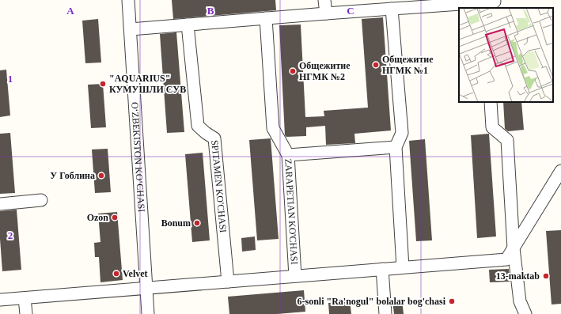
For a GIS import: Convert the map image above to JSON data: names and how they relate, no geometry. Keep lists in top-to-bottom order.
{
  "streets": {
    "street": ["O‘ZBEKISTON KO‘CHASI", "SPITAMEN KO'CHASI", "ZARAPETIAN KO'CHASI"]
  },
  "places": [
    "Общежитие НГМК №1",
    "Общежитие НГМК №2",
    "\"AQUARIUS\" КУМУШЛИ СУВ",
    "У Гоблина",
    "Ozon",
    "Bonum",
    "Velvet",
    "13-maktab",
    "6-sonli \"Ra'nogul\" bolalar bog'chasi"
  ],
  "grid": {
    "columns": ["A", "B", "C"],
    "rows": ["1", "2"]
  }
}
